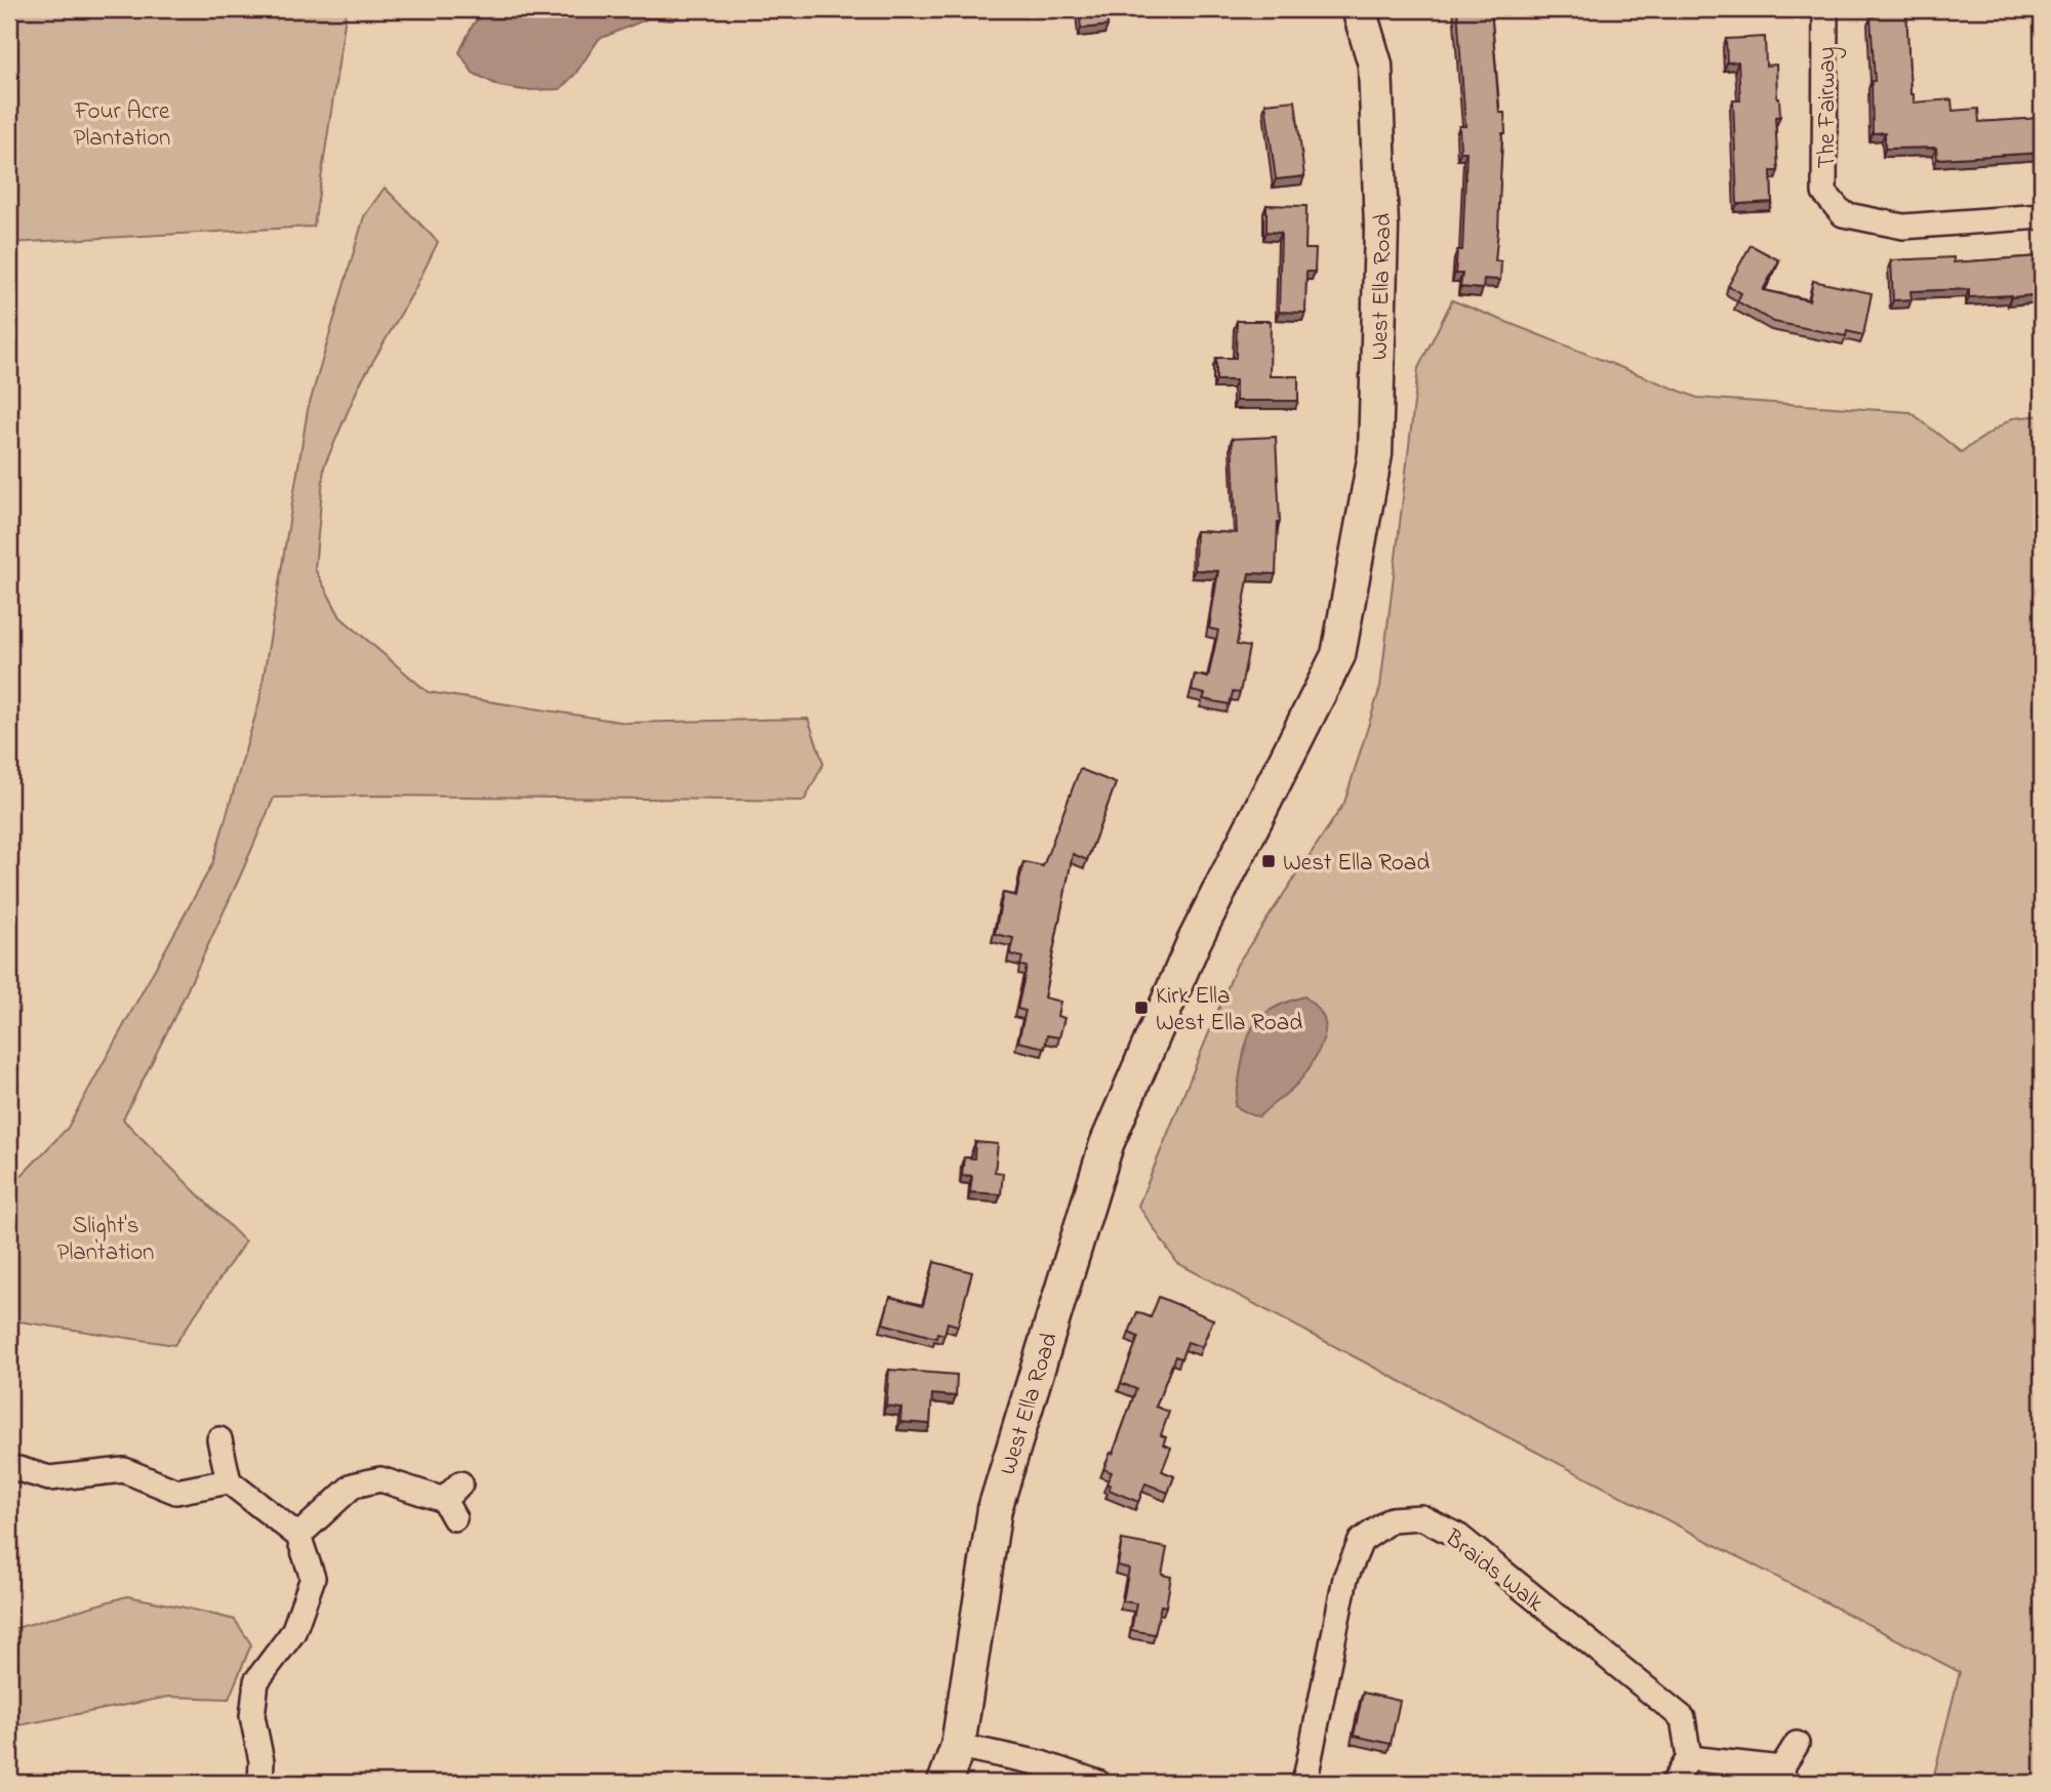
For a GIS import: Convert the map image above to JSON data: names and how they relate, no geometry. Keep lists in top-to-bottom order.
{
  "streets": {
    "street": ["The Fairway", "West Ella Road", "Braids Walk"]
  },
  "parks": ["Four Acre Plantation", "Slight's Plantation"],
  "places": {
    "transit": ["West Ella Road", "Kirk Ella West Ella Road"]
  }
}
